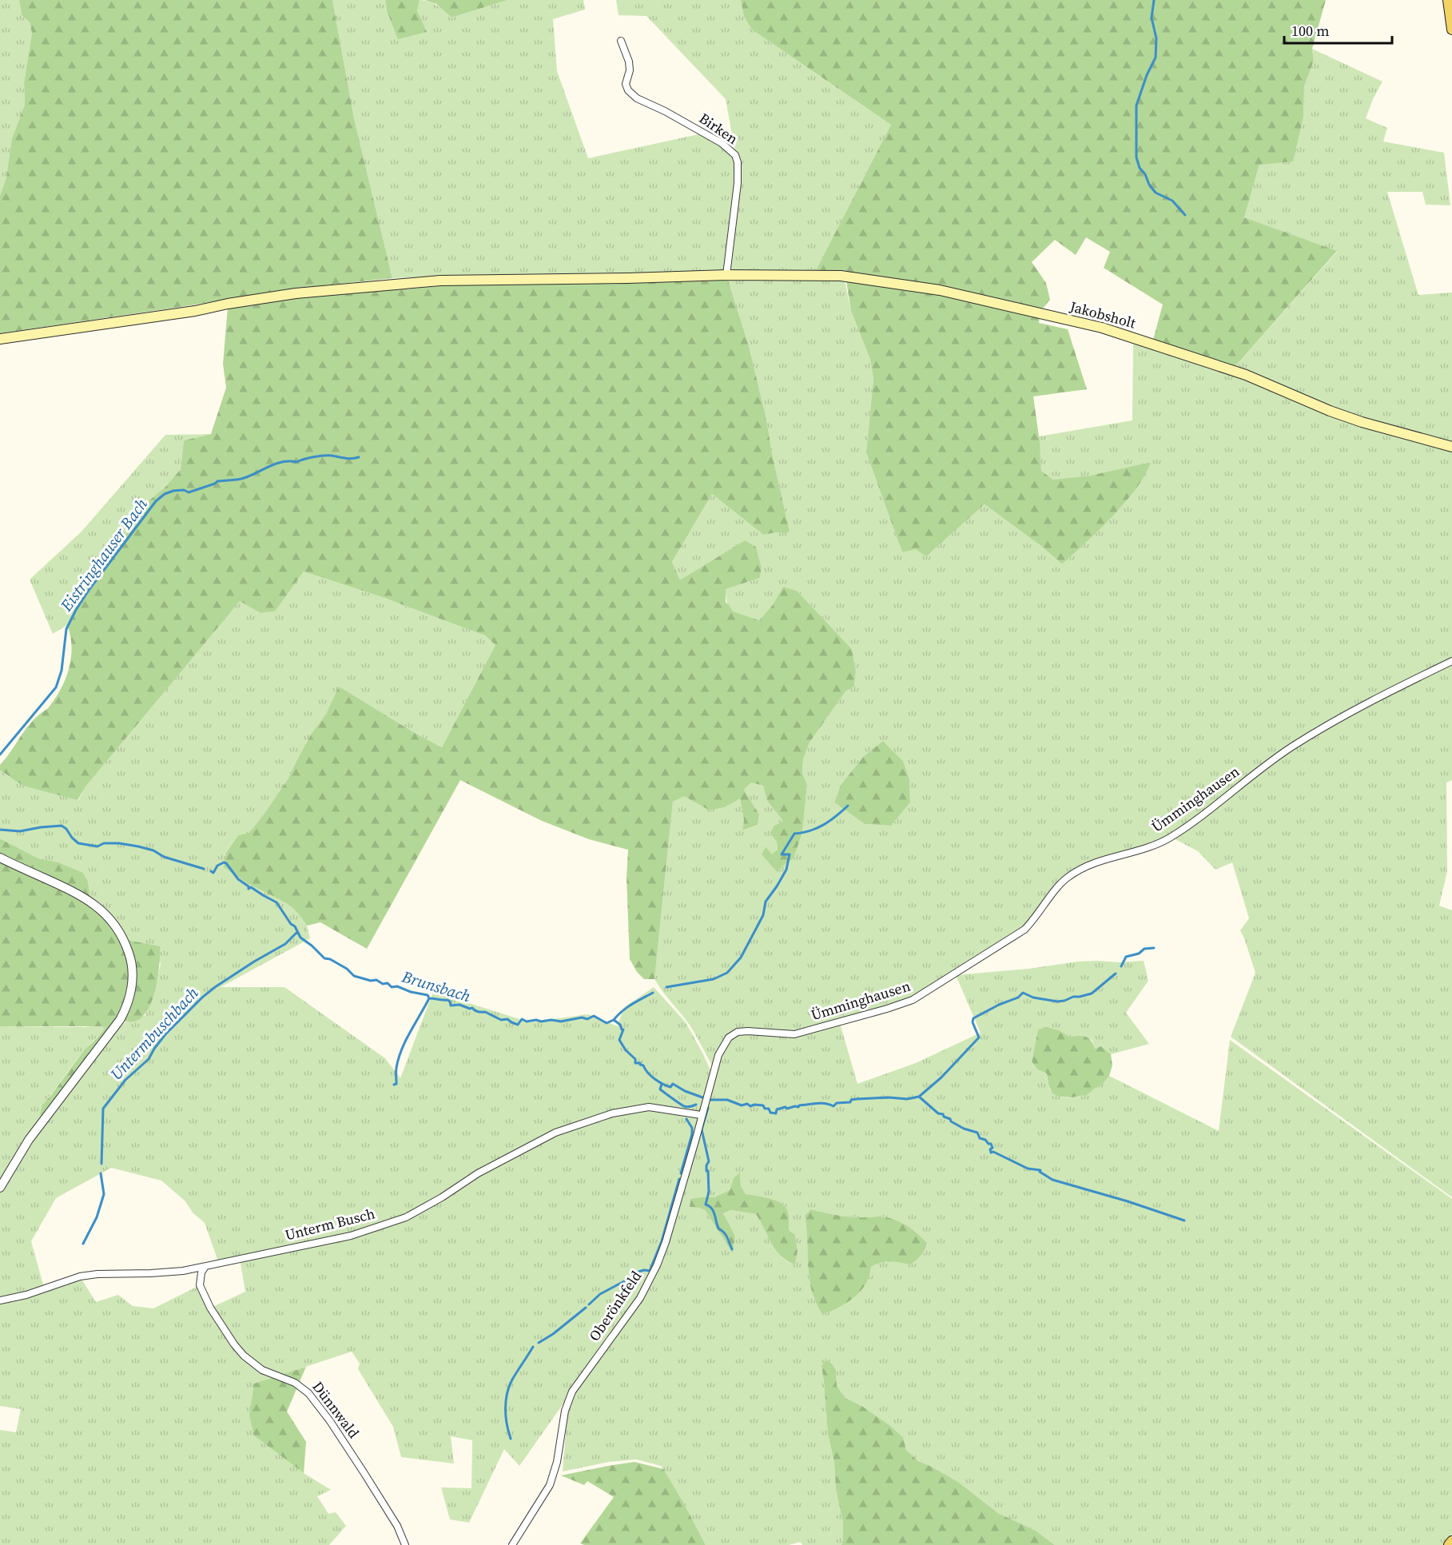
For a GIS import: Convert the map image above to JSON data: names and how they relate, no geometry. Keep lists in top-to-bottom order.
{
  "streets": {
    "main road": ["Jakobsholt"],
    "street": [
      "Birken",
      "Ümminghausen",
      "Unterm Busch",
      "Oberönkfeld",
      "Dünnwald"
    ]
  },
  "crossings": [
    ["Birken", "Jakobsholt"],
    ["Ümminghausen", "Oberönkfeld"],
    ["Unterm Busch", "Oberönkfeld"],
    ["Unterm Busch", "Dünnwald"]
  ],
  "water": ["Eistringhauser Bach", "Brunsbach", "Untermbuschbach"],
  "scale_bar": "100 m"
}
